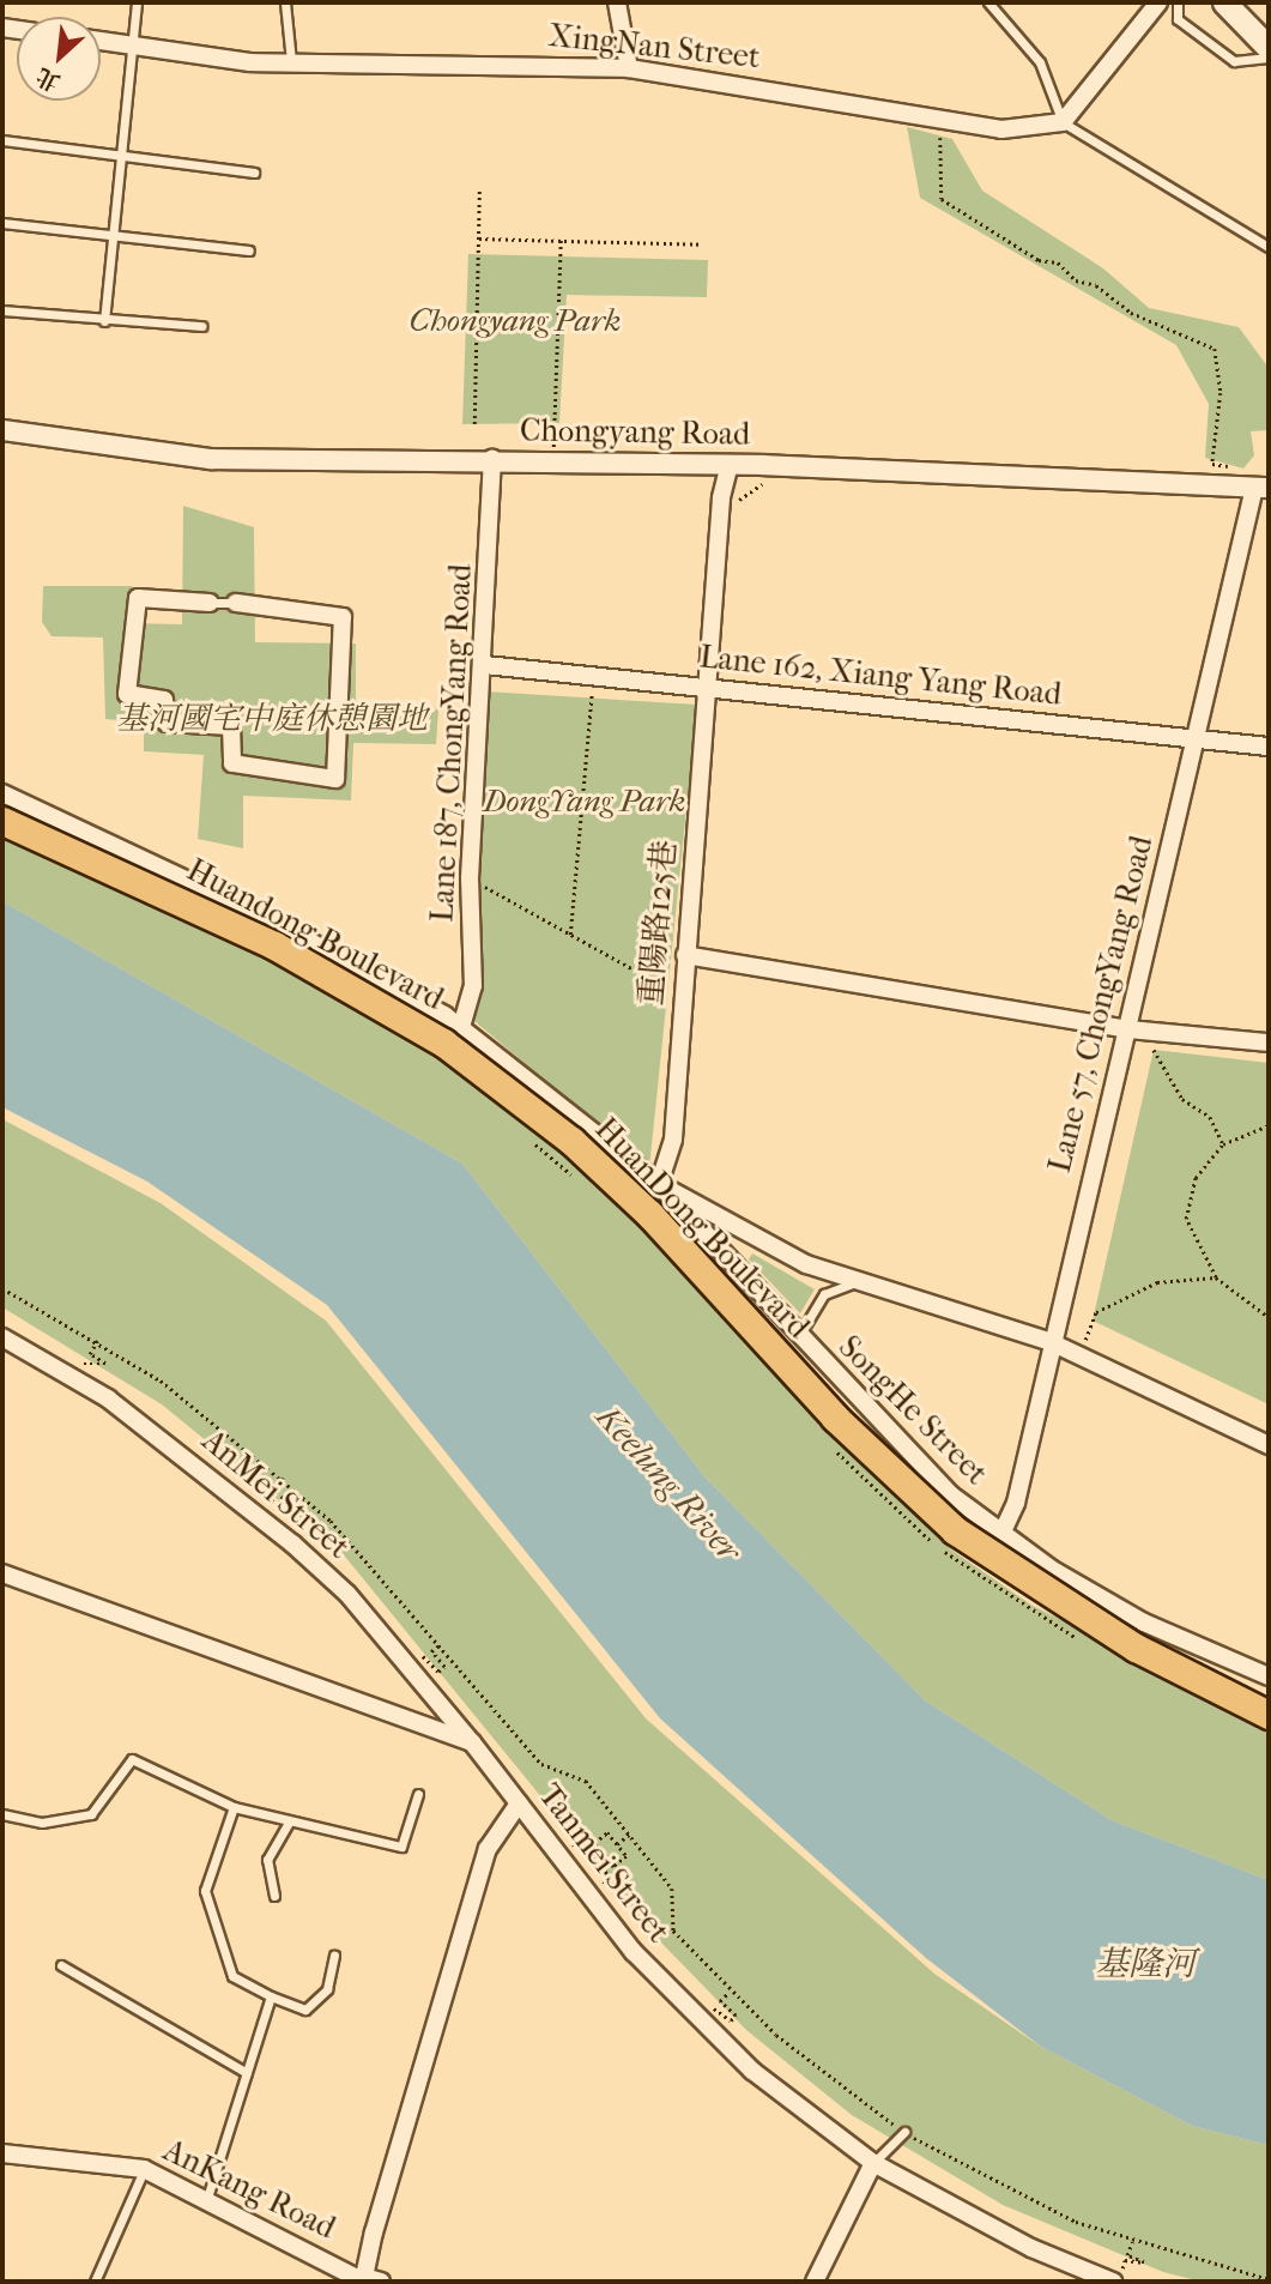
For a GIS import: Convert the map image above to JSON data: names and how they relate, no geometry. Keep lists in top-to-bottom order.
{
  "streets": {
    "highway": ["Huandong Boulevard"],
    "street": [
      "XingNan Street",
      "Chongyang Road",
      "Lane 162, Xiang Yang Road",
      "Lane 187, ChongYang Road",
      "重陽路125巷",
      "Lane 57, ChongYang Road",
      "SongHe Street",
      "AnMei Street",
      "Tanmei Street",
      "AnKang Road"
    ]
  },
  "crossings": [
    ["Chongyang Road", "Lane 187, ChongYang Road"],
    ["Chongyang Road", "重陽路125巷"],
    ["Chongyang Road", "Lane 57, ChongYang Road"],
    ["Lane 162, Xiang Yang Road", "Lane 187, ChongYang Road"],
    ["Lane 162, Xiang Yang Road", "重陽路125巷"],
    ["Lane 162, Xiang Yang Road", "Lane 57, ChongYang Road"],
    ["Lane 187, ChongYang Road", "SongHe Street"],
    ["重陽路125巷", "SongHe Street"],
    ["Lane 57, ChongYang Road", "SongHe Street"],
    ["AnMei Street", "Tanmei Street"]
  ],
  "water": ["Keelung River", "基隆河"],
  "parks": ["Chongyang Park", "基河國宅中庭休憩園地", "DongYang Park"],
  "north": "bottom left"
}
